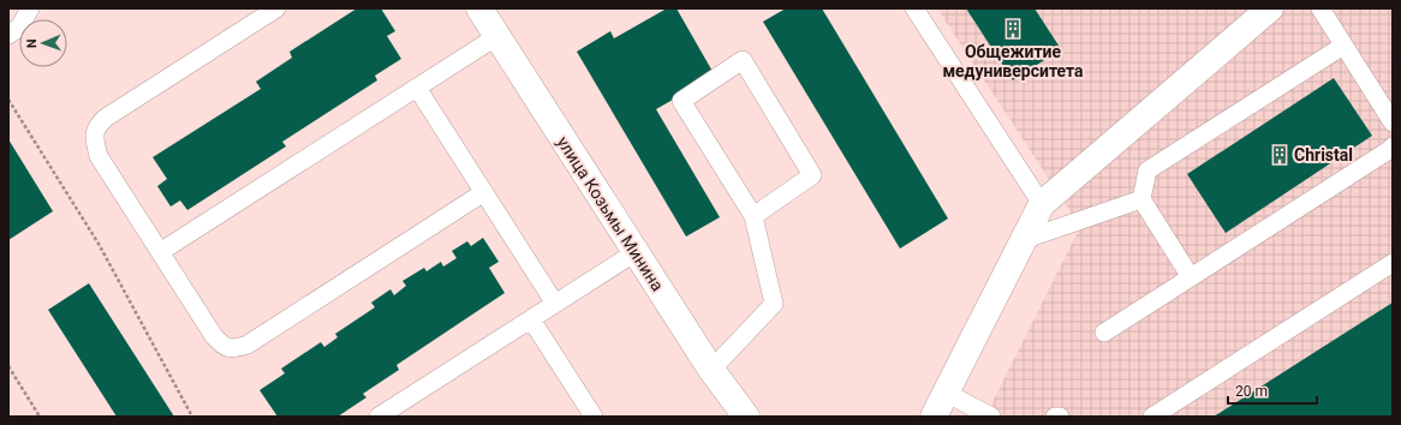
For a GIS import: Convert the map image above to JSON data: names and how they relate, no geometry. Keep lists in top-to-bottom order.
{
  "streets": {
    "street": ["улица Козьмы Минина"]
  },
  "places": {
    "building": ["Общежитие медуниверситета", "Christal"]
  },
  "scale_bar": "20 m",
  "north": "left"
}
